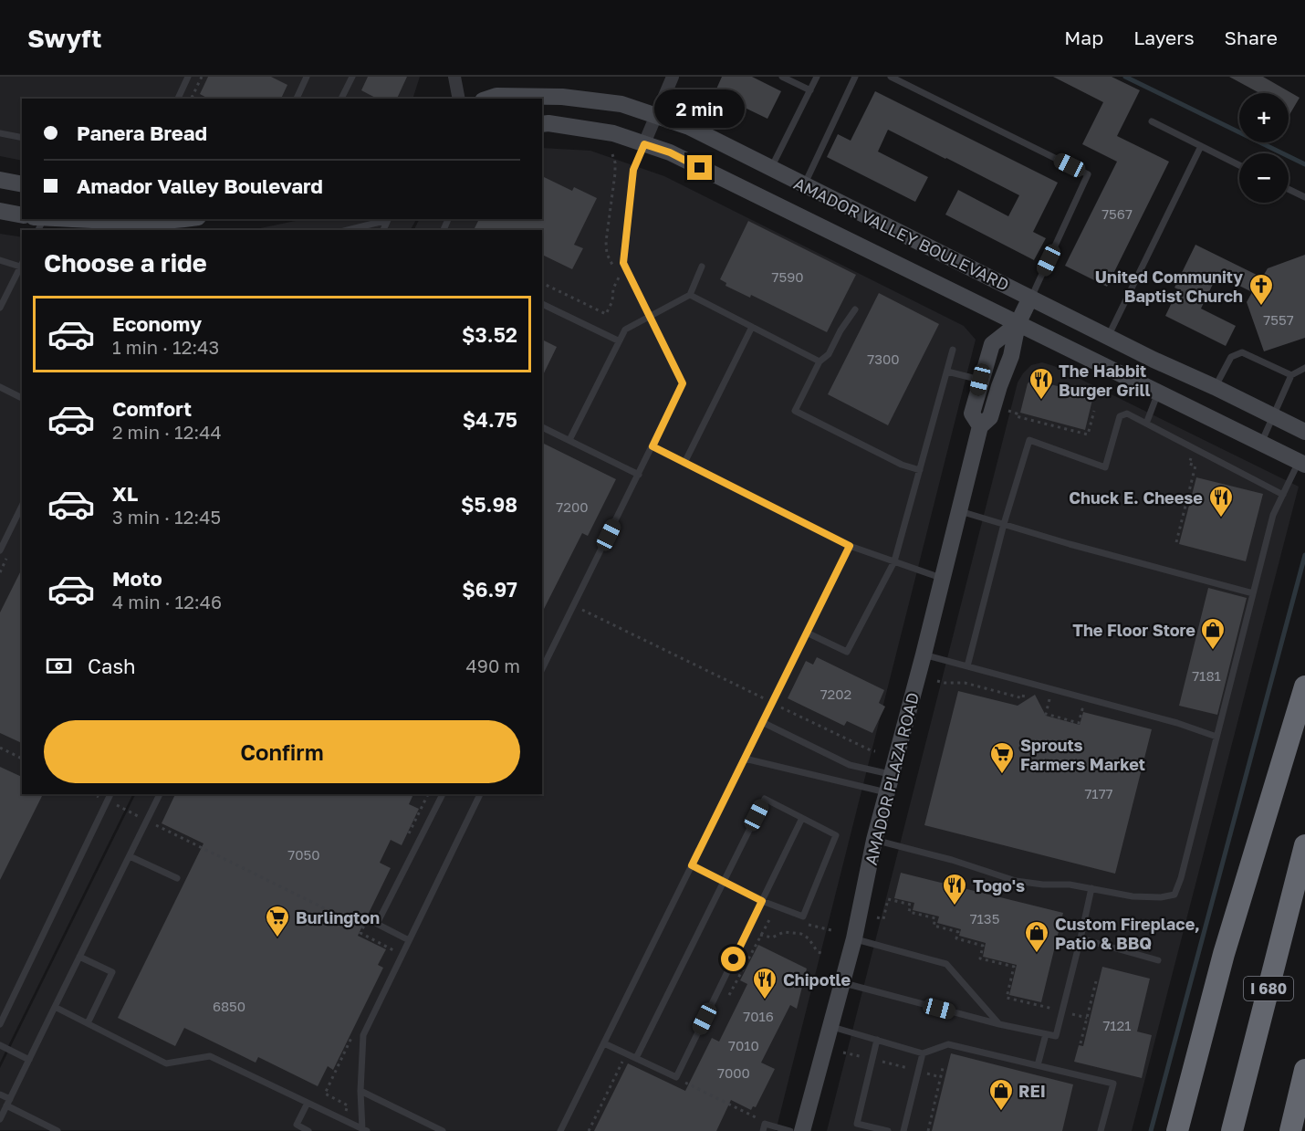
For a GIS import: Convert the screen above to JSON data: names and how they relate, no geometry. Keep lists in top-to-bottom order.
{
  "streets": {
    "highway": ["I 680"],
    "street": ["AMADOR VALLEY BOULEVARD", "AMADOR PLAZA ROAD"]
  },
  "crossings": [
    ["AMADOR VALLEY BOULEVARD", "AMADOR PLAZA ROAD"]
  ],
  "places": {
    "church": ["United Community Baptist Church"],
    "restaurant": [
      "The Habbit Burger Grill",
      "Chuck E. Cheese",
      "Togo's",
      "Chipotle"
    ],
    "shop": ["The Floor Store", "Custom Fireplace, Patio & BBQ", "REI"],
    "supermarket": ["Sprouts Farmers Market", "Burlington"]
  },
  "house_numbers": [
    "7567",
    "7590",
    "7557",
    "7300",
    "7200",
    "7181",
    "7202",
    "7177",
    "7050",
    "7135",
    "6850",
    "7016",
    "7121",
    "7010",
    "7000"
  ],
  "page": {
    "header": "Swyft",
    "nav": ["Map", "Layers", "Share"],
    "bubble": "2 min",
    "map_buttons": ["+", "−"],
    "banner": ["Panera Bread", "Amador Valley Boulevard"],
    "heading": "Choose a ride",
    "list": [
      {
        "name": "Economy",
        "note": "1 min · 12:43",
        "value": "$3.52"
      },
      {
        "name": "Comfort",
        "note": "2 min · 12:44",
        "value": "$4.75"
      },
      {
        "name": "XL",
        "note": "3 min · 12:45",
        "value": "$5.98"
      },
      {
        "name": "Moto",
        "note": "4 min · 12:46",
        "value": "$6.97"
      }
    ],
    "pay": ["Cash", "490 m"],
    "buttons": "Confirm"
  }
}
